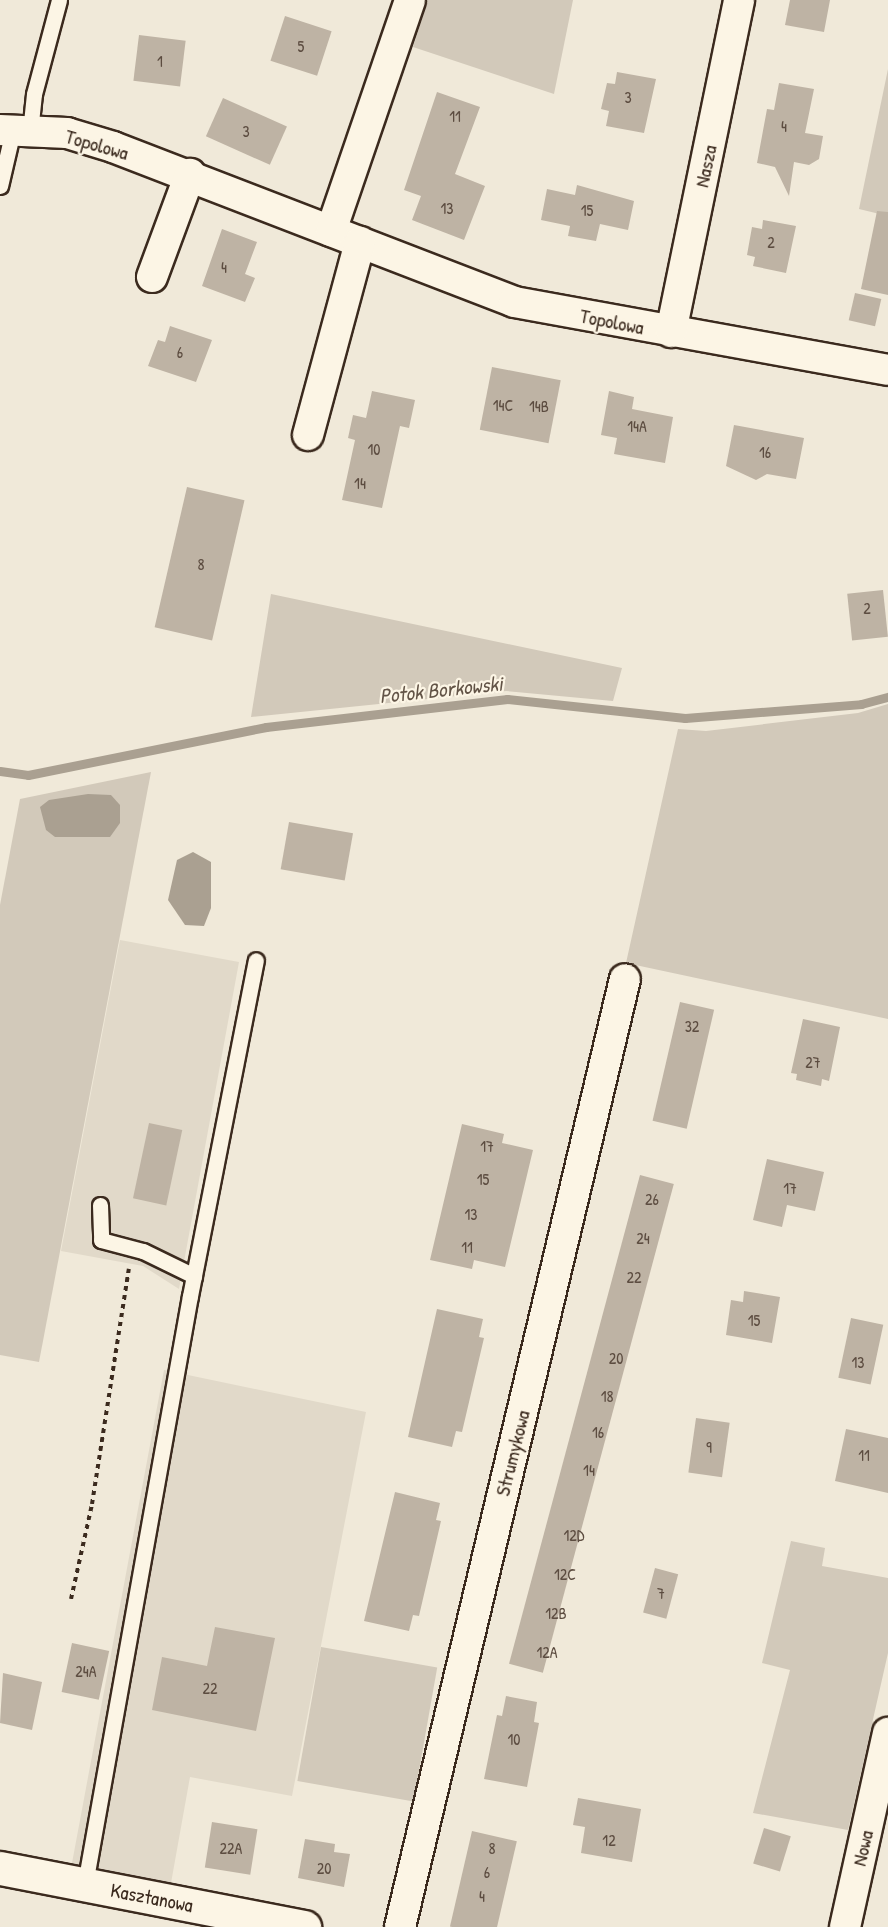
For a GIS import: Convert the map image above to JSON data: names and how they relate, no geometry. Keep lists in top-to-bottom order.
{
  "streets": {
    "street": [
      "Topolowa",
      "Nasza",
      "Strumykowa",
      "Nowa",
      "Kasztanowa"
    ]
  },
  "crossings": [
    ["Topolowa", "Nasza"]
  ],
  "water": ["Potok Borkowski"],
  "house_numbers": [
    "5",
    "1",
    "3",
    "11",
    "4",
    "3",
    "13",
    "15",
    "2",
    "4",
    "6",
    "14C",
    "14B",
    "14A",
    "10",
    "16",
    "14",
    "8",
    "2",
    "32",
    "27",
    "17",
    "15",
    "17",
    "26",
    "13",
    "24",
    "11",
    "22",
    "15",
    "20",
    "13",
    "18",
    "16",
    "9",
    "11",
    "14",
    "12D",
    "12C",
    "7",
    "12B",
    "12A",
    "24A",
    "22",
    "10",
    "12",
    "22A",
    "8",
    "20",
    "6",
    "4"
  ]
}
